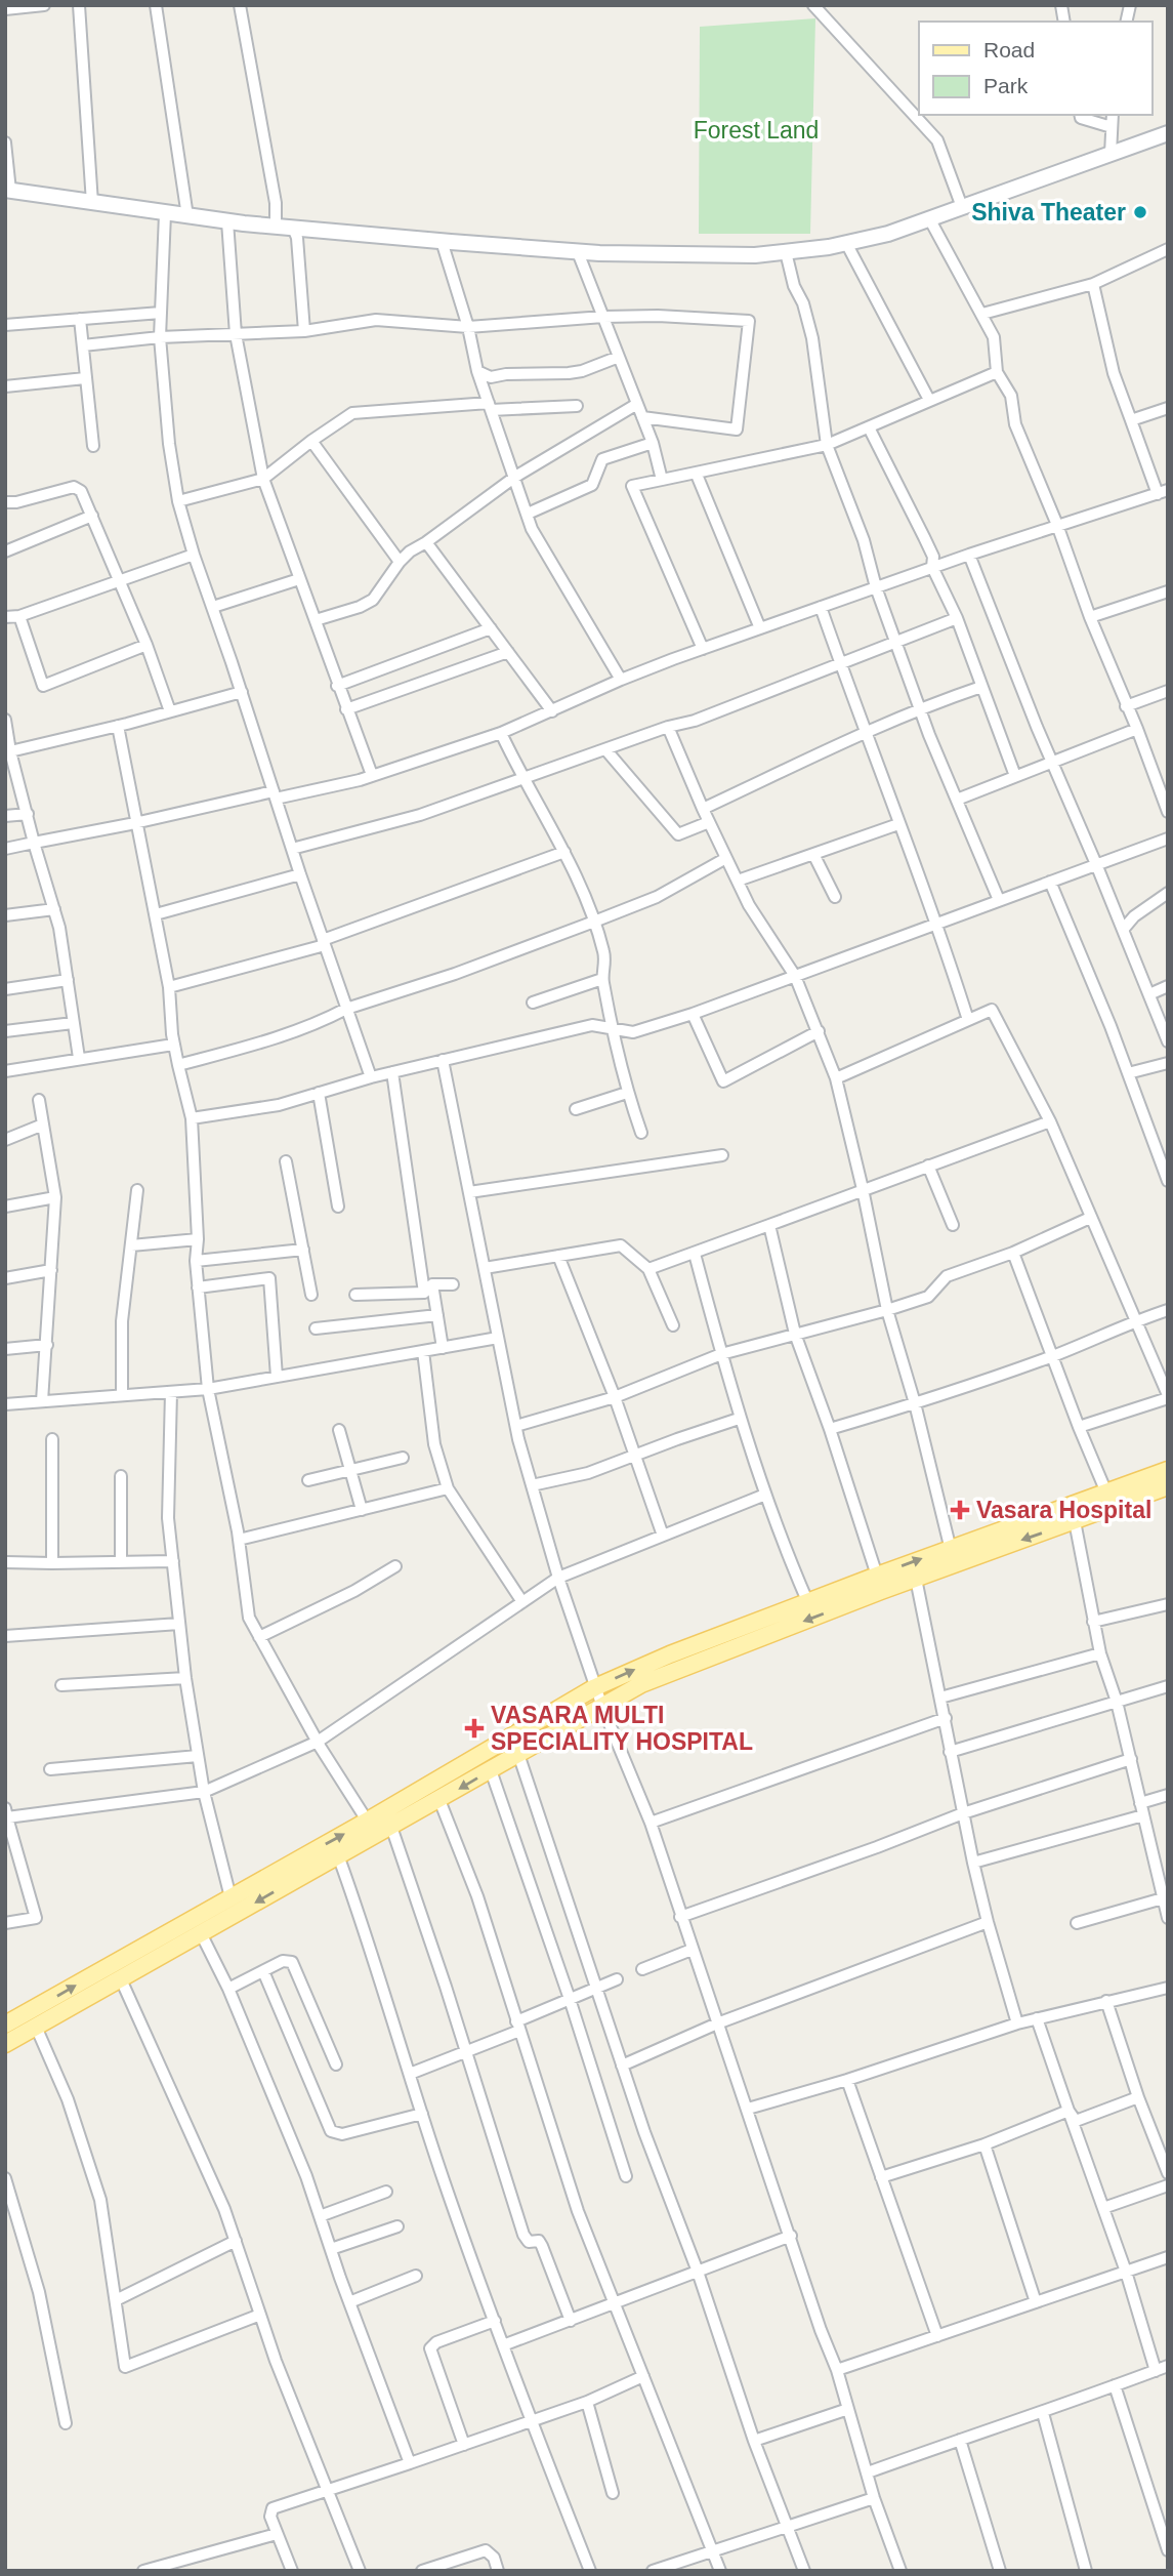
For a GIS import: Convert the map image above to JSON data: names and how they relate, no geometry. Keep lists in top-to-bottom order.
{
  "parks": ["Forest Land"],
  "places": {
    "other": ["Shiva Theater"],
    "health": ["Vasara Hospital", "VASARA MULTI SPECIALITY HOSPITAL"]
  },
  "legend": ["Road", "Park"]
}
